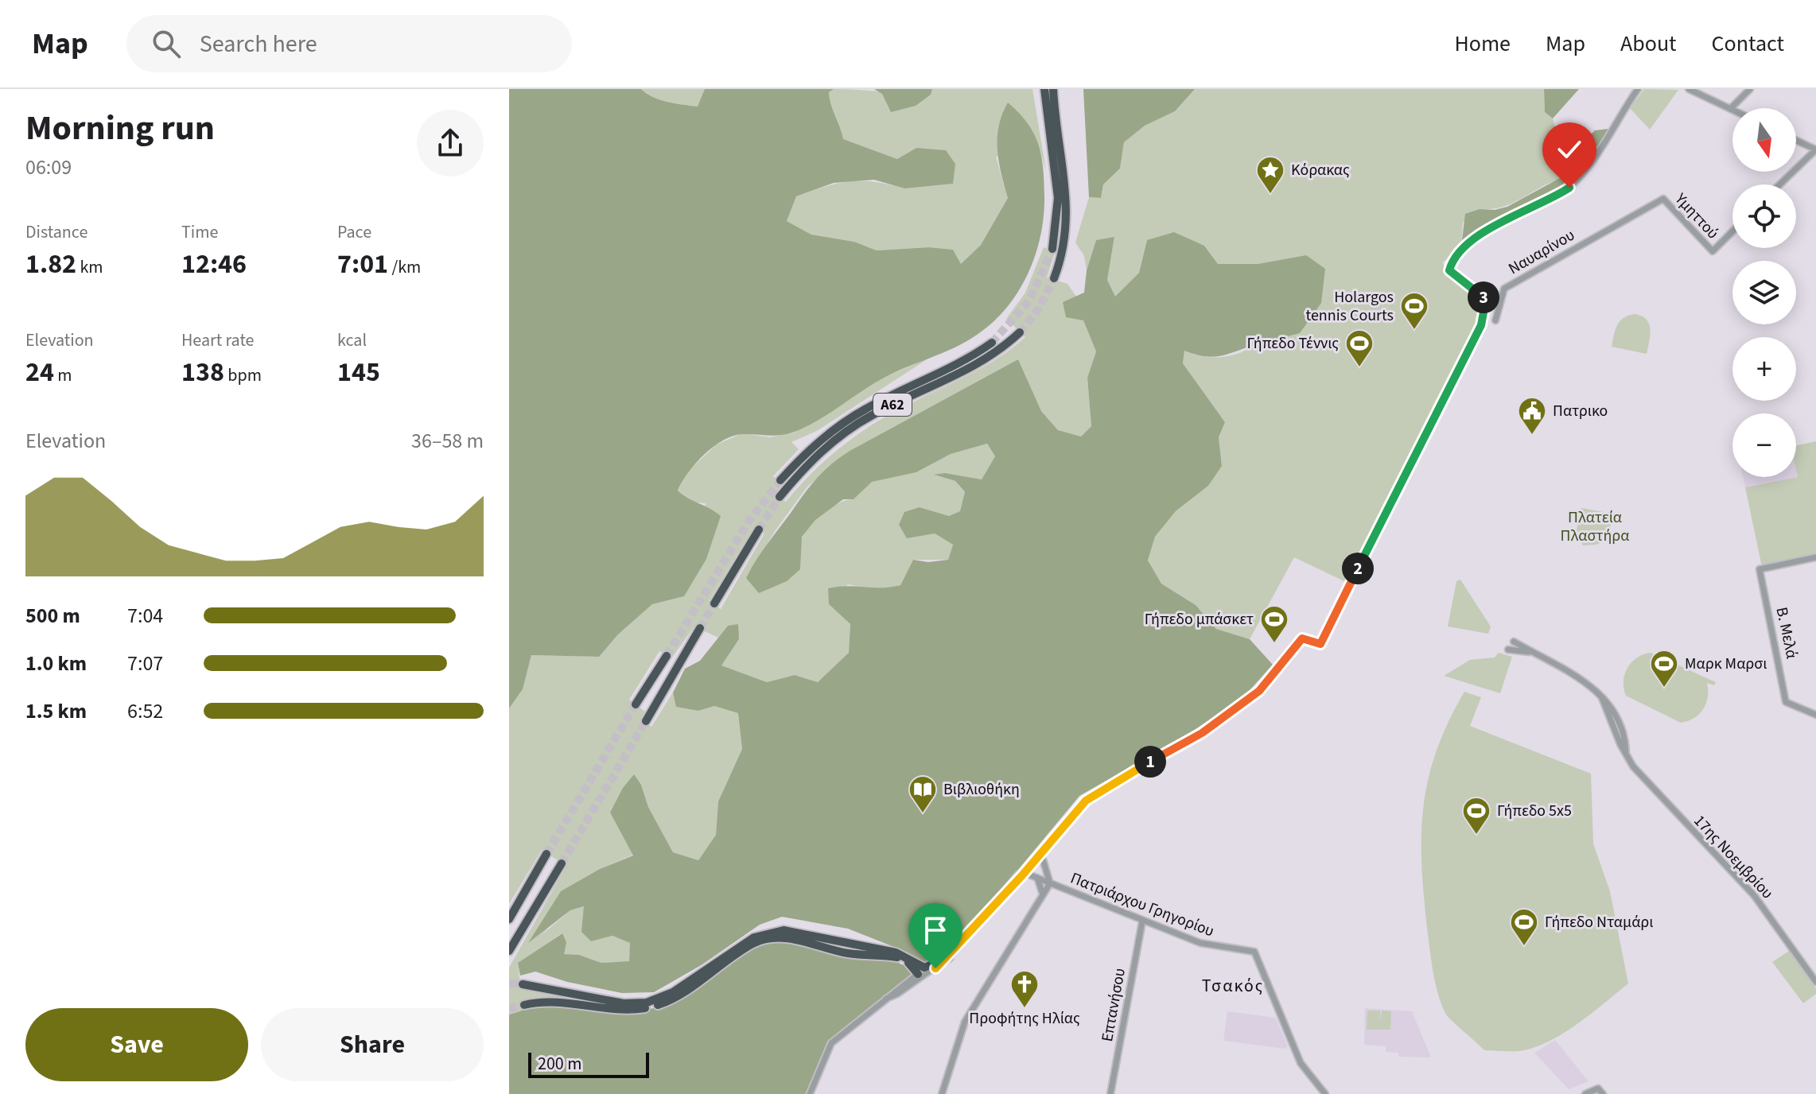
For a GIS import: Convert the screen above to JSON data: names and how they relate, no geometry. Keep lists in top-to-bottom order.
{
  "streets": {
    "highway": ["Α62"],
    "street": [
      "Υμηττού",
      "Ναυαρίνου",
      "Β. Μελά",
      "17ης Νοεμβρίου",
      "Πατριάρχου Γρηγορίου",
      "Επτανήσου"
    ]
  },
  "crossings": [
    ["Υμηττού", "Ναυαρίνου"],
    ["Πατριάρχου Γρηγορίου", "Επτανήσου"]
  ],
  "districts": ["Τσακός"],
  "parks": ["Πλατεία Πλαστήρα"],
  "places": {
    "place": ["Κόρακας"],
    "sports": [
      "Holargos tennis Courts",
      "Γήπεδο Τέννις",
      "Γήπεδο μπάσκετ",
      "Μαρκ Μαρσι",
      "Γήπεδο 5x5",
      "Γήπεδο Νταμάρι"
    ],
    "public building": ["Πατρικο"],
    "library": ["Βιβλιοθήκη"],
    "church": ["Προφήτης Ηλίας"]
  },
  "scale_bar": "200 m",
  "north": "bottom",
  "page": {
    "header": "Map",
    "search": "Search here",
    "nav": [
      "Home",
      "Map",
      "About",
      "Contact"
    ],
    "heading": ["Morning run", "06:09"],
    "map_buttons": ["+", "−"],
    "stats": [
      ["Distance", "1.82 km"],
      ["Time", "12:46"],
      ["Pace", "7:01 /km"],
      ["Elevation", "24 m"],
      ["Heart rate", "138 bpm"],
      ["kcal", "145"]
    ],
    "pins": ["3", "2", "1"],
    "chart": ["Elevation", "36–58 m"],
    "list": [
      {
        "name": "500 m",
        "note": "7:04"
      },
      {
        "name": "1.0 km",
        "note": "7:07"
      },
      {
        "name": "1.5 km",
        "note": "6:52"
      }
    ],
    "buttons": ["Save", "Share"],
    "scale": "200 m"
  }
}
